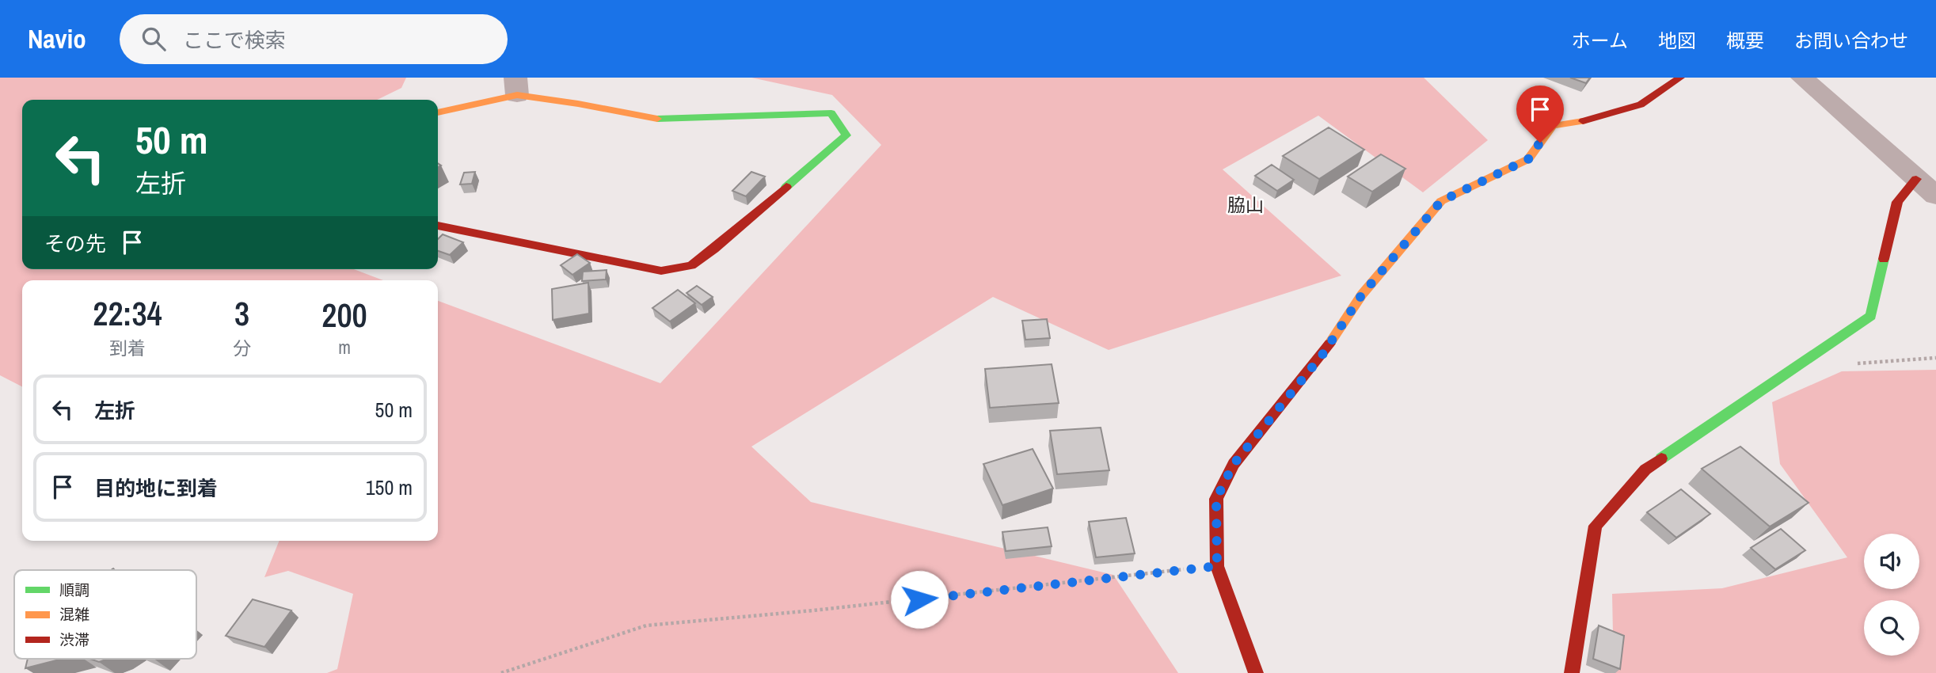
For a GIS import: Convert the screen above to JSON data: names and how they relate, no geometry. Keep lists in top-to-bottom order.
{
  "districts": ["脇山"],
  "legend": ["順調", "混雑", "渋滞"],
  "page": {
    "header": "Navio",
    "search": "ここで検索",
    "nav": [
      "ホーム",
      "地図",
      "概要",
      "お問い合わせ"
    ],
    "turn": ["50 m", "左折"],
    "then": "その先",
    "eta": [
      "22:34",
      "到着",
      "3",
      "分",
      "200",
      "m"
    ],
    "list": [
      {
        "name": "左折",
        "value": "50 m"
      },
      {
        "name": "目的地に到着",
        "value": "150 m"
      }
    ]
  }
}
